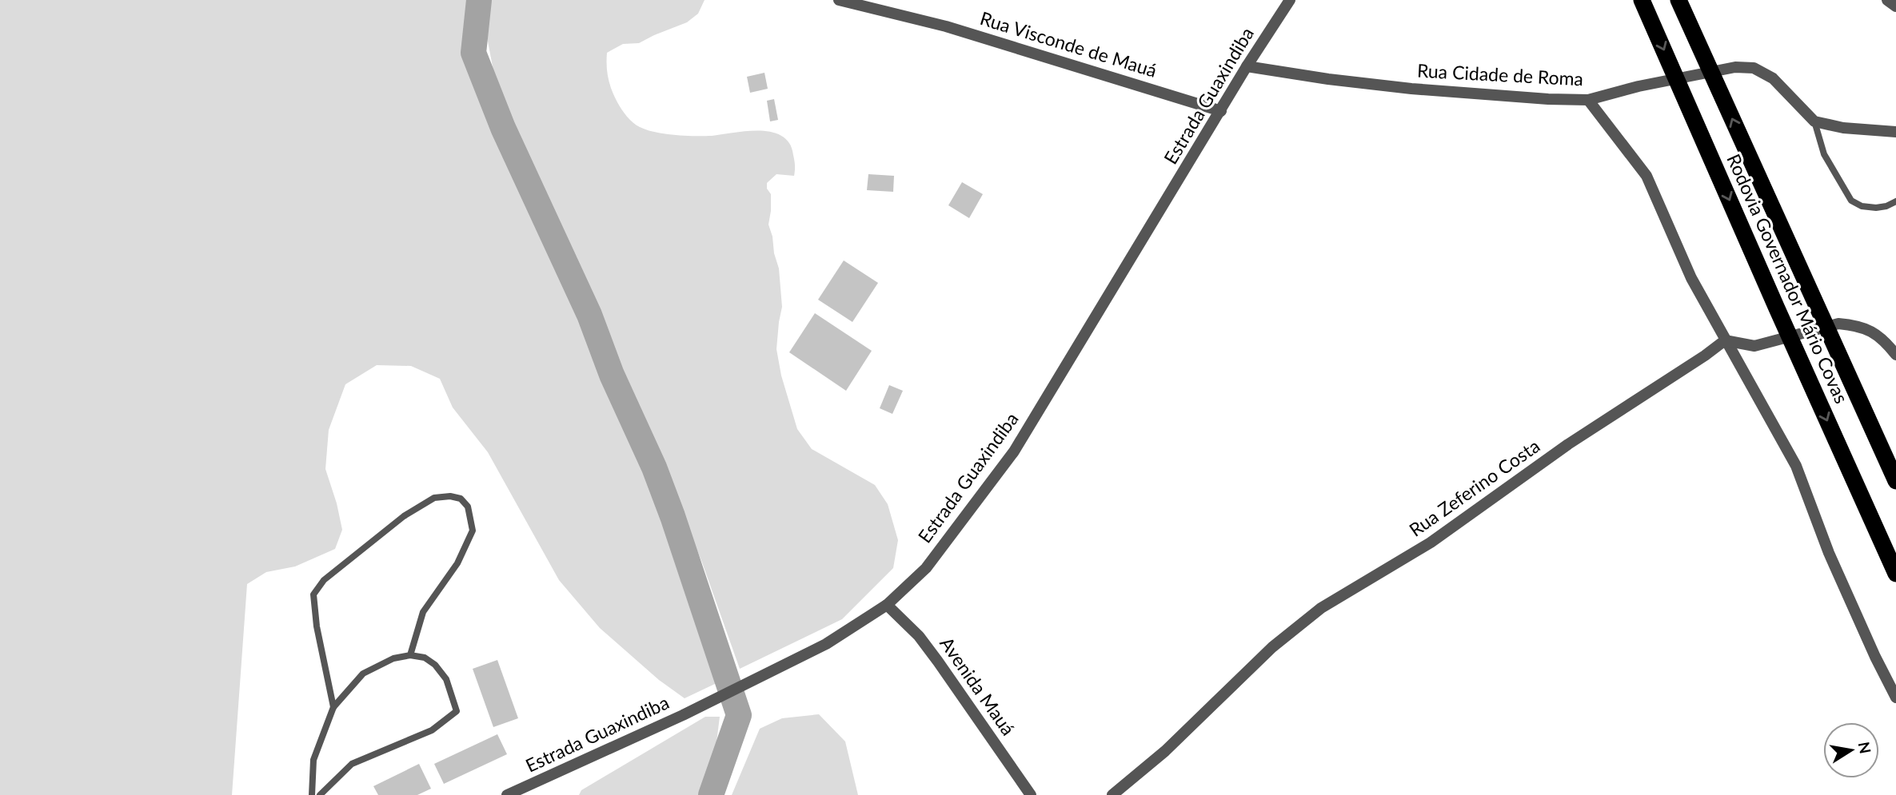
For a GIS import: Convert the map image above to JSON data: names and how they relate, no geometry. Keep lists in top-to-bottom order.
{
  "streets": {
    "highway": ["Rodovia Governador Mário Covas"],
    "street": [
      "Rua Visconde de Mauá",
      "Rua Cidade de Roma",
      "Estrada Guaxindiba",
      "Rua Zeferino Costa",
      "Avenida Mauá"
    ]
  },
  "crossings": [
    ["Rua Visconde de Mauá", "Estrada Guaxindiba"],
    ["Rua Cidade de Roma", "Estrada Guaxindiba"],
    ["Estrada Guaxindiba", "Avenida Mauá"]
  ],
  "north": "right"
}
